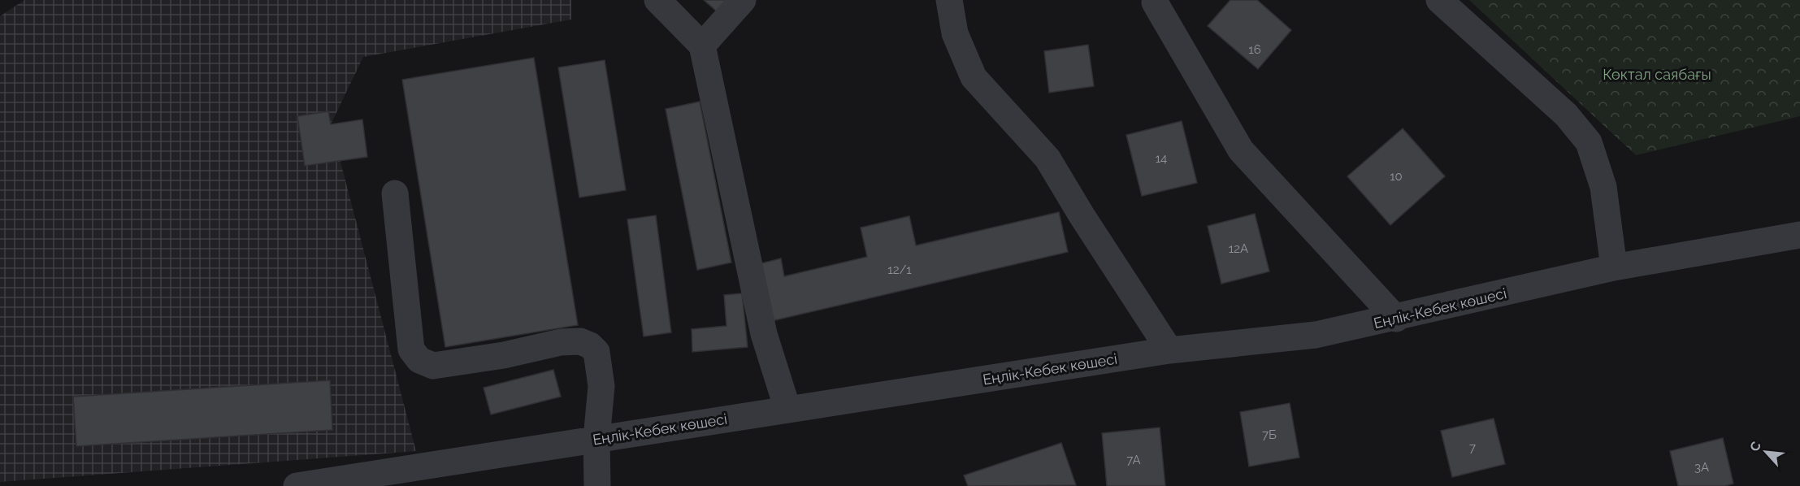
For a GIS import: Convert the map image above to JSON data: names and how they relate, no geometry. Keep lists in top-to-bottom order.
{
  "streets": {
    "street": ["Еңлік-Кебек көшесі"]
  },
  "parks": ["Көктал саябағы"],
  "house_numbers": [
    "16",
    "14",
    "10",
    "12А",
    "12/1",
    "7Б",
    "7",
    "7А",
    "3А"
  ],
  "north": "top left"
}
